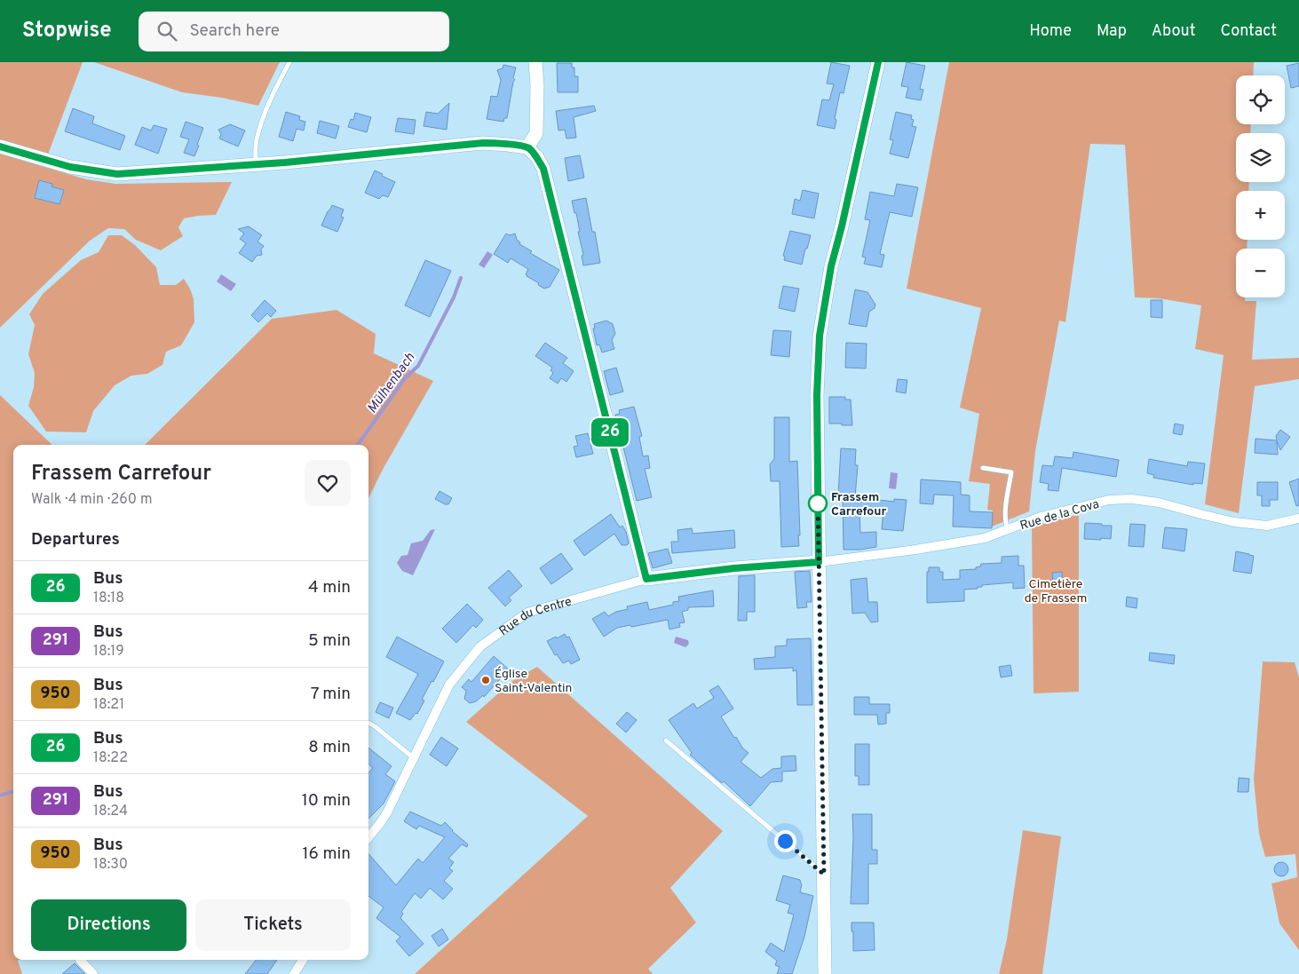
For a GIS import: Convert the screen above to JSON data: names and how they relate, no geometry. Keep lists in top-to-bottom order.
{
  "streets": {
    "street": ["Rue de la Cova", "Rue du Centre"]
  },
  "crossings": [
    ["Rue de la Cova", "Rue du Centre"]
  ],
  "water": ["Mülhenbach"],
  "parks": ["Cimetière de Frassem"],
  "places": ["Frassem Carrefour", "Église Saint-Valentin"],
  "lines": ["bus line 26"],
  "page": {
    "header": "Stopwise",
    "search": "Search here",
    "nav": [
      "Home",
      "Map",
      "About",
      "Contact"
    ],
    "on_map": "26",
    "map_buttons": ["+", "−"],
    "heading": [
      ["Frassem Carrefour", "Walk · 4 min · 260 m"],
      "Departures"
    ],
    "list": [
      {
        "mark": "26",
        "name": "Bus",
        "note": "18:18",
        "value": "4 min"
      },
      {
        "mark": "291",
        "name": "Bus",
        "note": "18:19",
        "value": "5 min"
      },
      {
        "mark": "950",
        "name": "Bus",
        "note": "18:21",
        "value": "7 min"
      },
      {
        "mark": "26",
        "name": "Bus",
        "note": "18:22",
        "value": "8 min"
      },
      {
        "mark": "291",
        "name": "Bus",
        "note": "18:24",
        "value": "10 min"
      },
      {
        "mark": "950",
        "name": "Bus",
        "note": "18:30",
        "value": "16 min"
      }
    ],
    "buttons": ["Directions", "Tickets"]
  }
}
